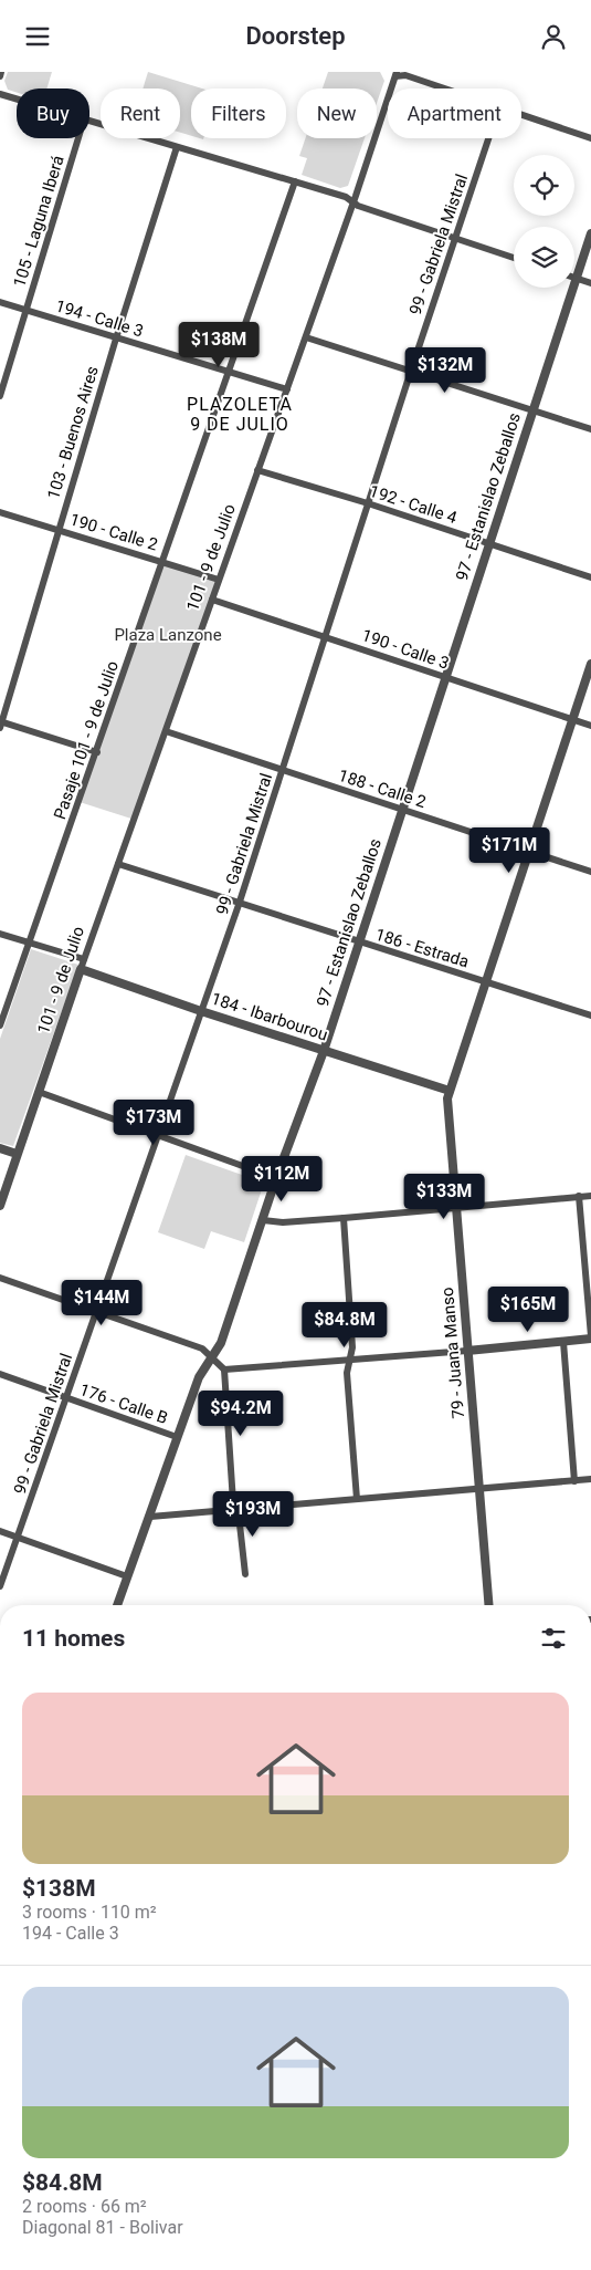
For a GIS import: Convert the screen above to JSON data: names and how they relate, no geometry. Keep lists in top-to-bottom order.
{
  "streets": {
    "street": [
      "105 - Laguna Iberá",
      "99 - Gabriela Mistral",
      "194 - Calle 3",
      "103 - Buenos Aires",
      "97 - Estanislao Zeballos",
      "192 - Calle 4",
      "190 - Calle 2",
      "101 - 9 de Julio",
      "190 - Calle 3",
      "Pasaje 101 - 9 de Julio",
      "188 - Calle 2",
      "186 - Estrada",
      "184 - Ibarbourou",
      "79 - Juana Manso",
      "176 - Calle B"
    ]
  },
  "crossings": [
    ["105 - Laguna Iberá", "194 - Calle 3"],
    ["99 - Gabriela Mistral", "192 - Calle 4"],
    ["99 - Gabriela Mistral", "190 - Calle 3"],
    ["99 - Gabriela Mistral", "188 - Calle 2"],
    ["99 - Gabriela Mistral", "186 - Estrada"],
    ["99 - Gabriela Mistral", "184 - Ibarbourou"],
    ["99 - Gabriela Mistral", "176 - Calle B"],
    ["194 - Calle 3", "103 - Buenos Aires"],
    ["194 - Calle 3", "101 - 9 de Julio"],
    ["194 - Calle 3", "Pasaje 101 - 9 de Julio"],
    ["103 - Buenos Aires", "190 - Calle 2"],
    ["97 - Estanislao Zeballos", "192 - Calle 4"],
    ["97 - Estanislao Zeballos", "190 - Calle 3"],
    ["97 - Estanislao Zeballos", "188 - Calle 2"],
    ["97 - Estanislao Zeballos", "186 - Estrada"],
    ["97 - Estanislao Zeballos", "184 - Ibarbourou"],
    ["97 - Estanislao Zeballos", "176 - Calle B"],
    ["192 - Calle 4", "101 - 9 de Julio"],
    ["190 - Calle 2", "101 - 9 de Julio"],
    ["190 - Calle 2", "Pasaje 101 - 9 de Julio"],
    ["101 - 9 de Julio", "190 - Calle 3"],
    ["101 - 9 de Julio", "188 - Calle 2"],
    ["101 - 9 de Julio", "186 - Estrada"],
    ["101 - 9 de Julio", "184 - Ibarbourou"],
    ["190 - Calle 3", "79 - Juana Manso"],
    ["Pasaje 101 - 9 de Julio", "184 - Ibarbourou"],
    ["188 - Calle 2", "79 - Juana Manso"],
    ["186 - Estrada", "79 - Juana Manso"],
    ["184 - Ibarbourou", "79 - Juana Manso"]
  ],
  "districts": ["PLAZOLETA 9 DE JULIO"],
  "parks": ["Plaza Lanzone"],
  "page": {
    "header": "Doorstep",
    "chip": [
      "Buy",
      "Rent",
      "Filters",
      "New",
      "Apartment"
    ],
    "price": [
      "$138M",
      "$132M",
      "$171M",
      "$173M",
      "$112M",
      "$133M",
      "$144M",
      "$165M",
      "$84.8M",
      "$94.2M",
      "$193M"
    ],
    "heading": "11 homes",
    "list": [
      {
        "name": "$138M",
        "note": "3 rooms · 110 m² · 194 - Calle 3"
      },
      {
        "name": "$84.8M",
        "note": "2 rooms · 66 m² · Diagonal 81 - Bolivar"
      }
    ]
  }
}
